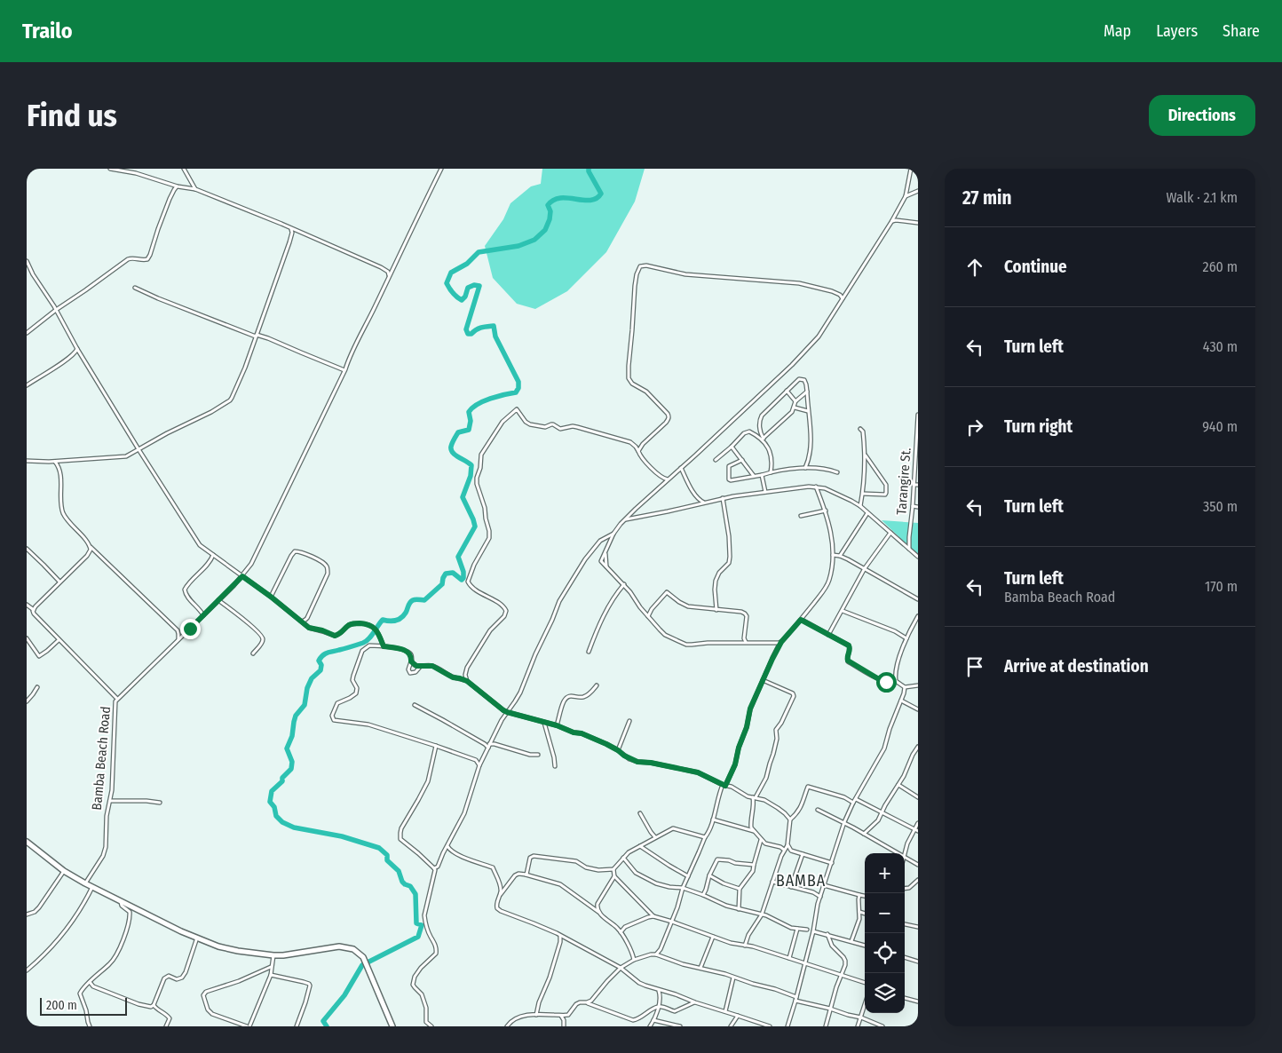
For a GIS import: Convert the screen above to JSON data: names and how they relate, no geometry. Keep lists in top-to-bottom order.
{
  "streets": {
    "street": ["Tarangire St.", "Bamba Beach Road"]
  },
  "districts": ["BAMBA"],
  "scale_bar": "200 m",
  "page": {
    "header": "Trailo",
    "nav": ["Map", "Layers", "Share"],
    "buttons": "Directions",
    "title": "Find us",
    "heading": ["27 min", "Walk · 2.1 km"],
    "list": [
      ["Continue", "260 m"],
      ["Turn left", "430 m"],
      ["Turn right", "940 m"],
      ["Turn left", "350 m"],
      ["Turn left", "Bamba Beach Road", "170 m"],
      "Arrive at destination"
    ],
    "map_buttons": ["+", "−"],
    "scale": "200 m"
  }
}
